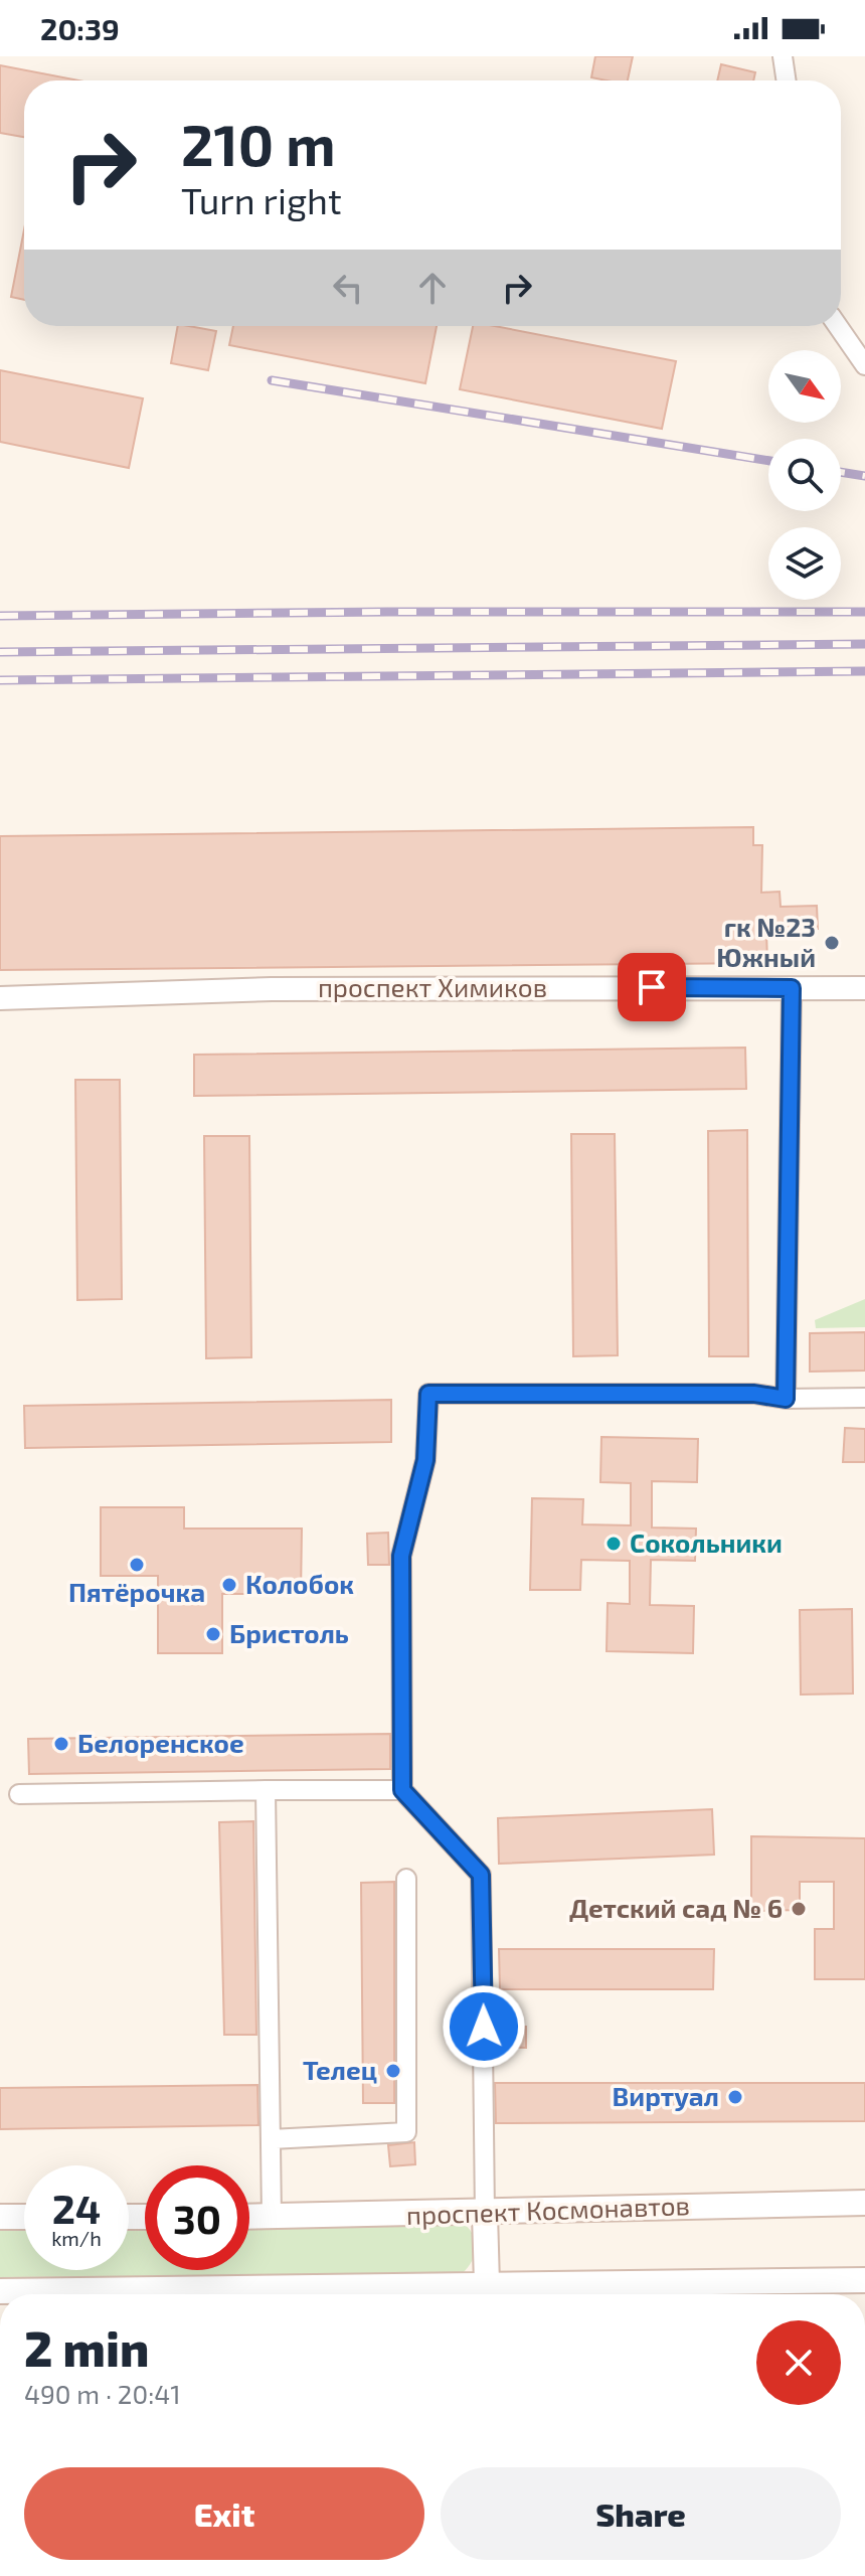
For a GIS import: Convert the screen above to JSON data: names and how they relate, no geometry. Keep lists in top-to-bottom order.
{
  "streets": {
    "main road": ["проспект Космонавтов"],
    "street": ["проспект Химиков"]
  },
  "places": [
    "гк №23 Южный",
    "Сокольники",
    "Пятёрочка",
    "Колобок",
    "Бристоль",
    "Белоренское",
    "Детский сад № 6",
    "Телец",
    "Виртуал"
  ],
  "north": "bottom right",
  "page": {
    "status": "20:39",
    "turn": ["210 m", "Turn right"],
    "speed": "24 km/h",
    "limit": "30",
    "heading": ["2 min", "490 m · 20:41"],
    "buttons": ["Exit", "Share"]
  }
}
